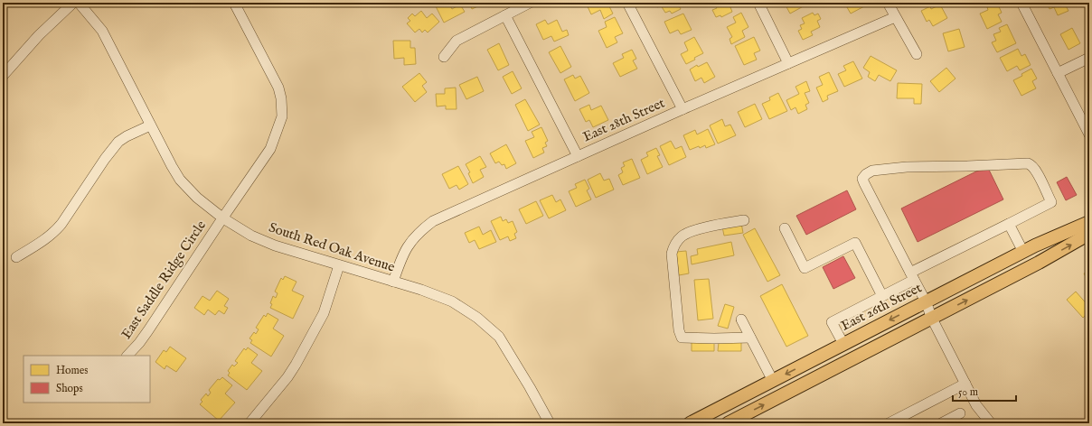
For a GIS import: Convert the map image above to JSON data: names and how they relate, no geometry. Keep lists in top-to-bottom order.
{
  "streets": {
    "main road": ["East 26th Street"],
    "street": ["East 28th Street", "South Red Oak Avenue", "East Saddle Ridge Circle"]
  },
  "crossings": [
    ["East 28th Street", "South Red Oak Avenue"],
    ["South Red Oak Avenue", "East Saddle Ridge Circle"]
  ],
  "legend": ["Homes", "Shops"],
  "scale_bar": "50 m"
}
